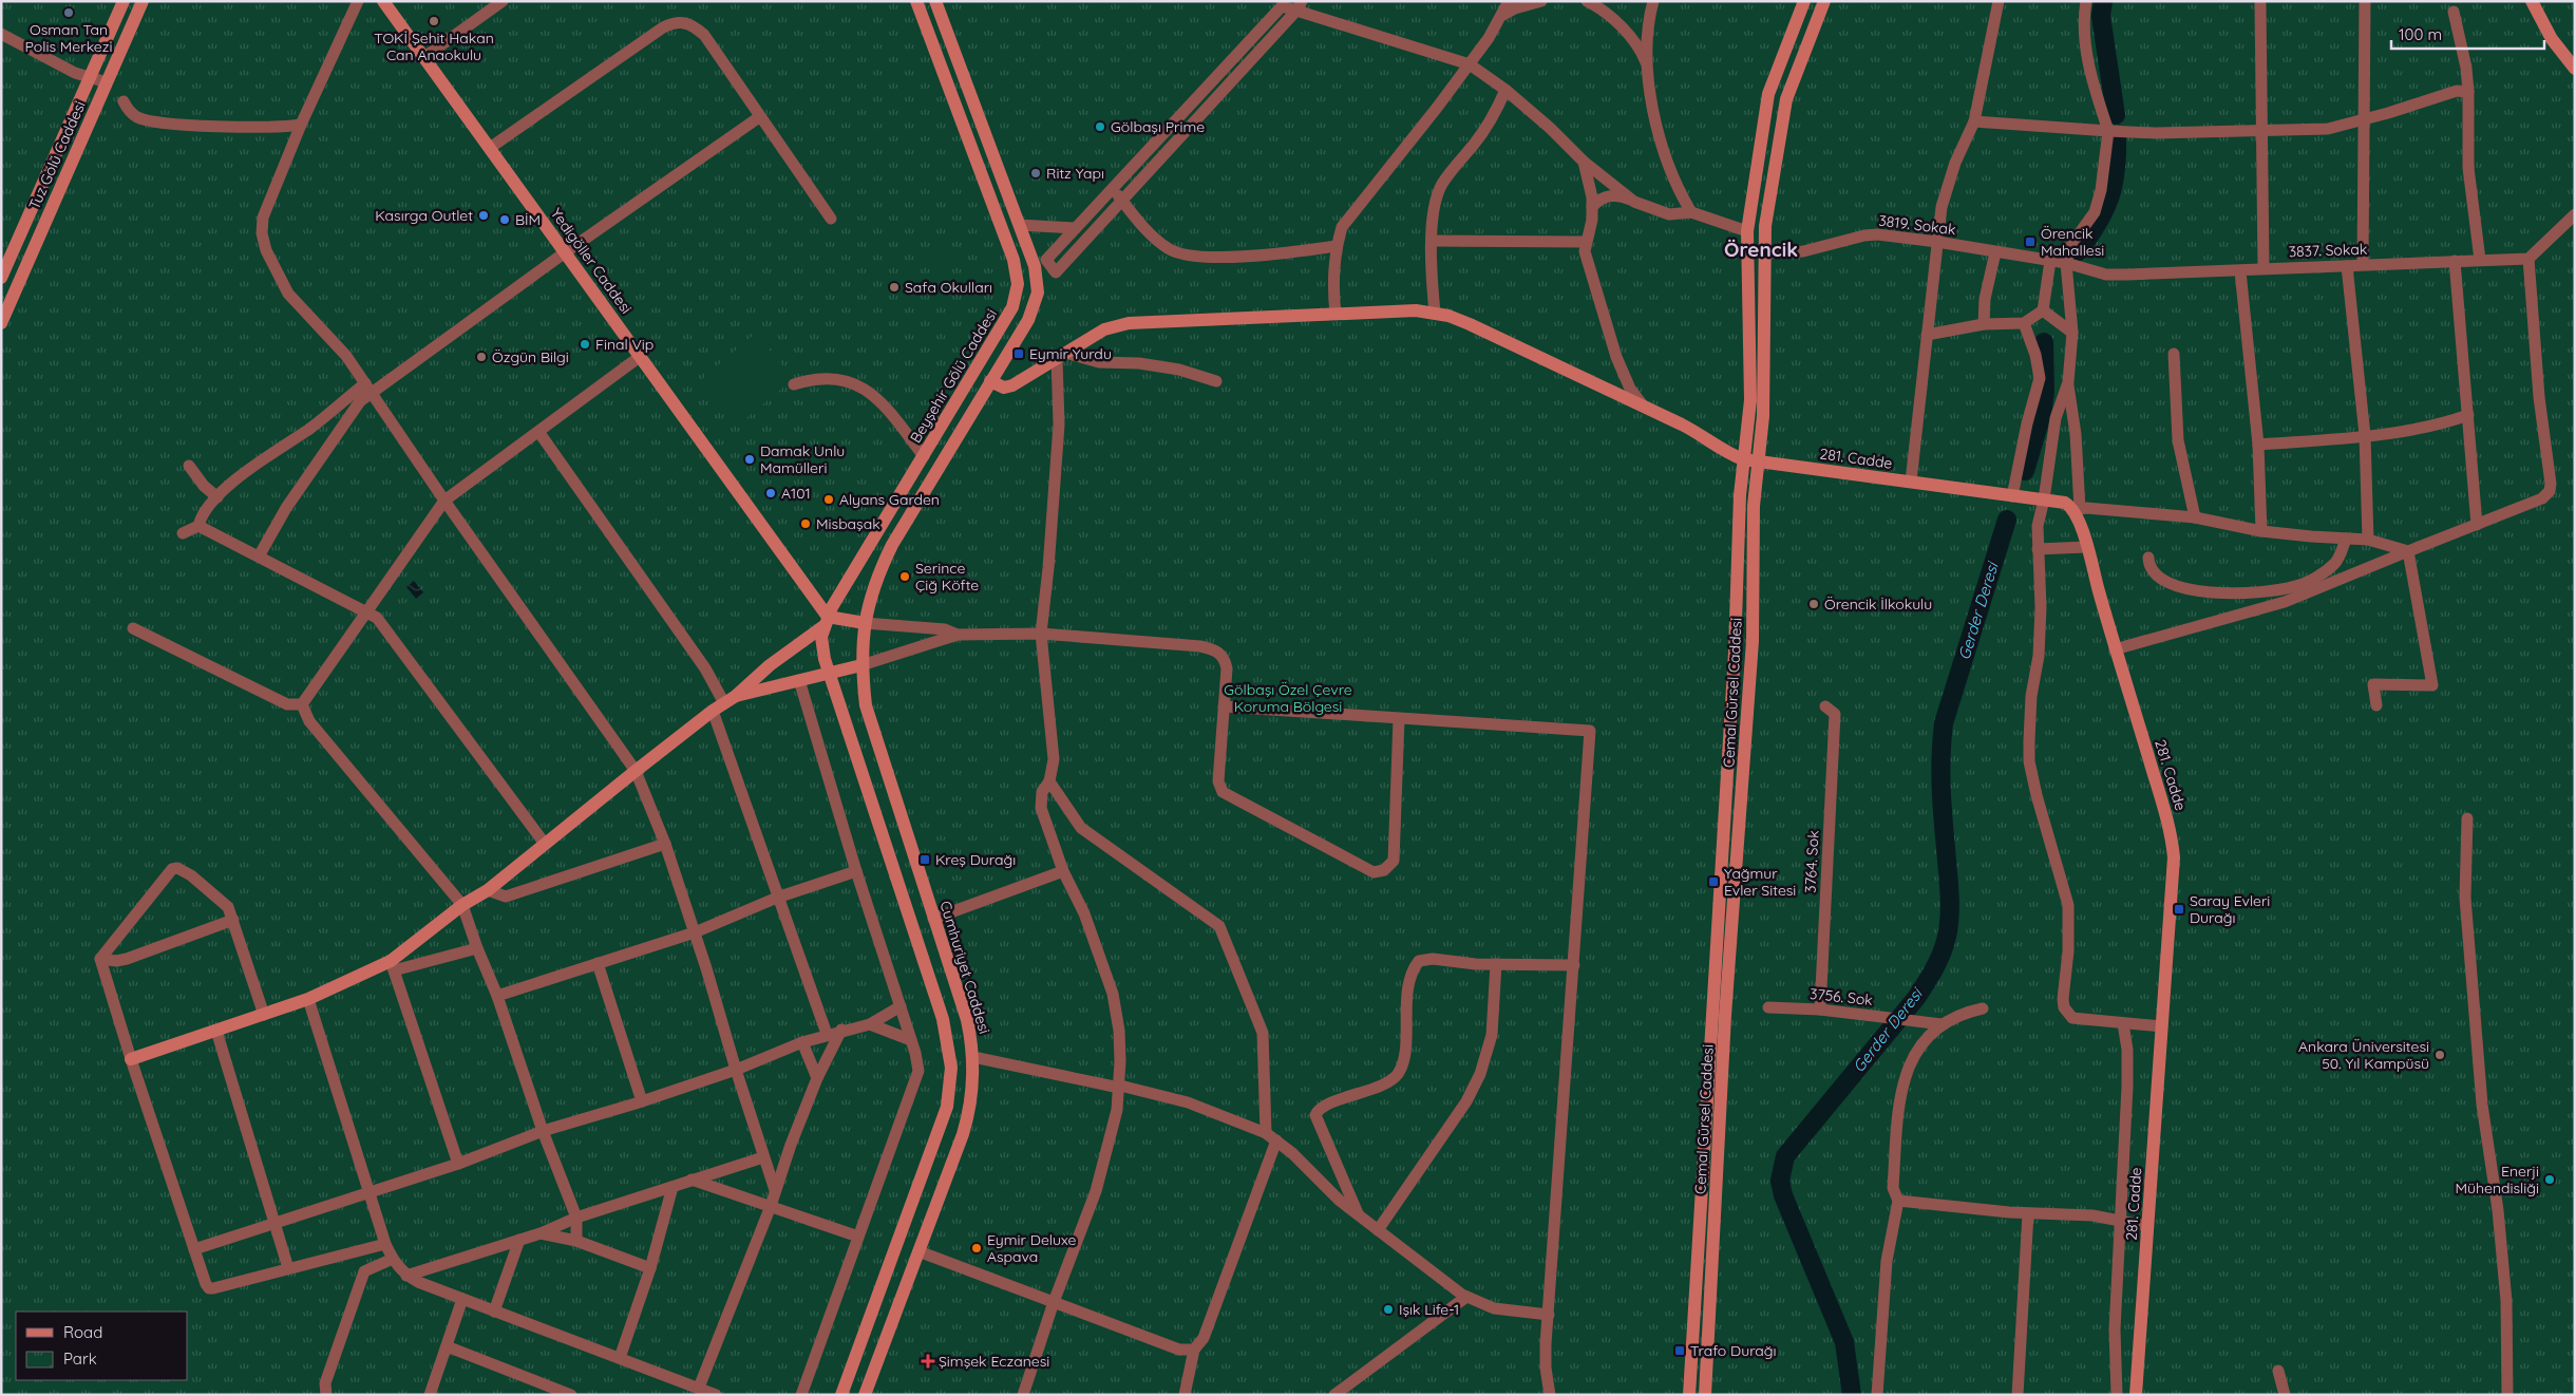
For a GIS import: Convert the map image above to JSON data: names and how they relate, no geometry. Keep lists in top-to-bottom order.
{
  "streets": {
    "street": [
      "Tuz Gölü Caddesi",
      "3819. Sokak",
      "3837. Sokak",
      "Yedigöller Caddesi",
      "Beyşehir Gölü Caddesi",
      "281. Cadde",
      "Cemal Gürsel Caddesi",
      "3764. Sok",
      "Cumhuriyet Caddesi",
      "3756. Sok"
    ]
  },
  "crossings": [
    ["3819. Sokak", "3837. Sokak"],
    ["3819. Sokak", "Cemal Gürsel Caddesi"],
    ["Yedigöller Caddesi", "Beyşehir Gölü Caddesi"],
    ["281. Cadde", "Cemal Gürsel Caddesi"],
    ["3764. Sok", "3756. Sok"]
  ],
  "districts": ["Örencik"],
  "water": ["Gerder Deresi"],
  "parks": ["Gölbaşı Özel Çevre Koruma Bölgesi"],
  "places": {
    "other": [
      "Osman Tan Polis Merkezi",
      "TOKİ Şehit Hakan Can Anaokulu",
      "Gölbaşı Prime",
      "Ritz Yapı",
      "Kasırga Outlet",
      "BİM",
      "Safa Okulları",
      "Final Vip",
      "Özgün Bilgi",
      "Damak Unlu Mamülleri",
      "A101",
      "Alyans Garden",
      "Misbaşak",
      "Serince Çiğ Köfte",
      "Örencik İlkokulu",
      "Ankara Üniversitesi 50. Yıl Kampüsü",
      "Enerji Mühendisliği",
      "Eymir Deluxe Aspava",
      "Işık Life-1"
    ],
    "transit": [
      "Örencik Mahallesi",
      "Eymir Yurdu",
      "Kreş Durağı",
      "Yağmur Evler Sitesi",
      "Saray Evleri Durağı",
      "Trafo Durağı"
    ],
    "health": ["Şimşek Eczanesi"]
  },
  "legend": ["Road", "Park"],
  "scale_bar": "100 m"
}
